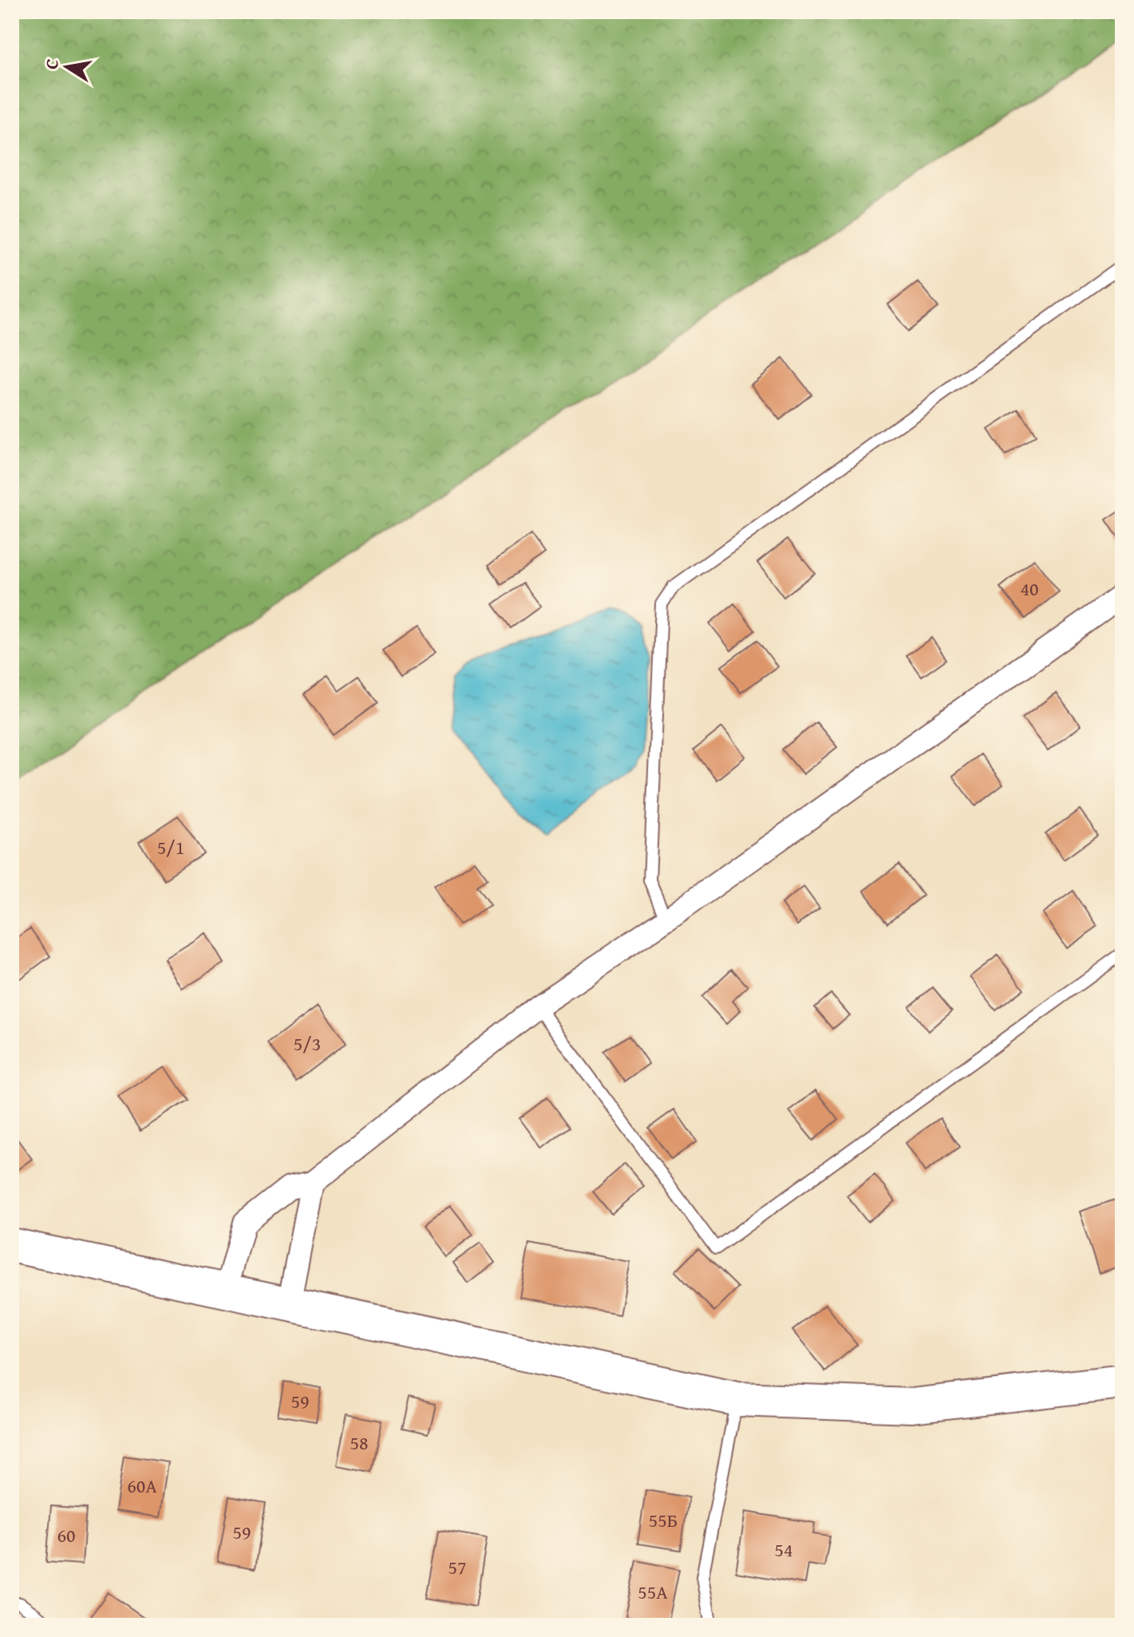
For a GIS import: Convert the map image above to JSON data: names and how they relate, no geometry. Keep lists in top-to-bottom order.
{
  "house_numbers": [
    "40",
    "5/1",
    "5/3",
    "59",
    "58",
    "60А",
    "55Б",
    "59",
    "60",
    "54",
    "57",
    "55А"
  ],
  "north": "left"
}
